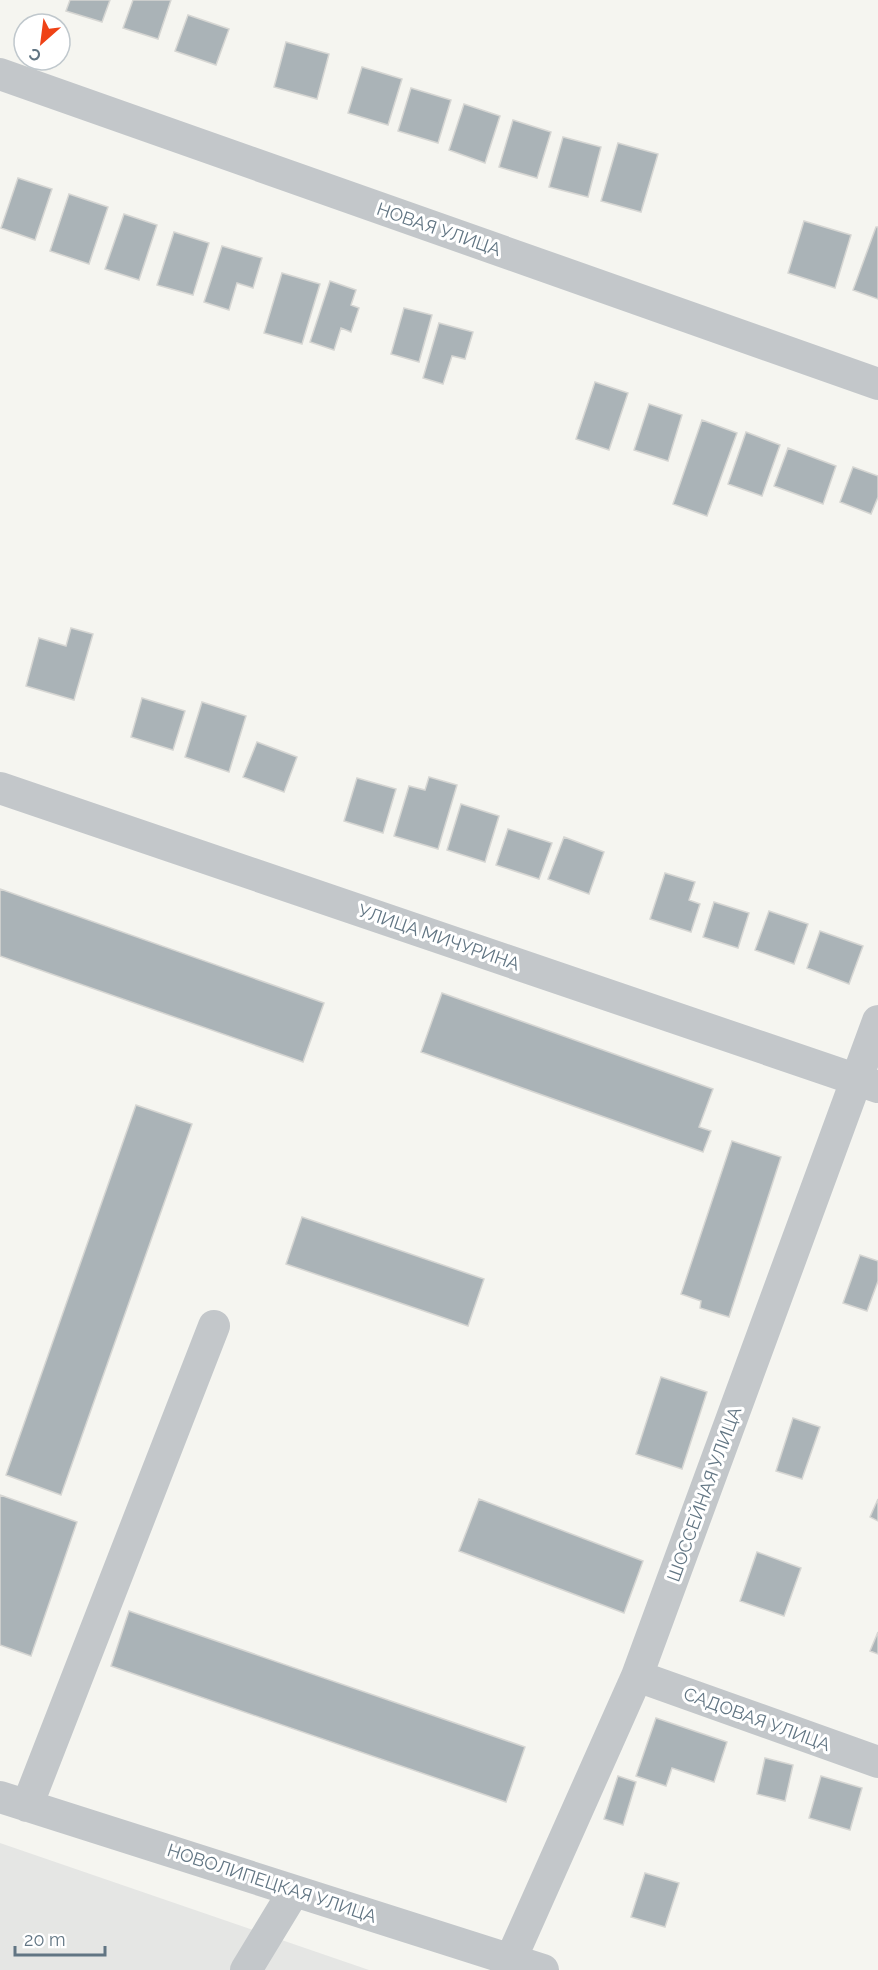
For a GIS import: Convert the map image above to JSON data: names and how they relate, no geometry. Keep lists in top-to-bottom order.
{
  "streets": {
    "street": [
      "НОВАЯ УЛИЦА",
      "УЛИЦА МИЧУРИНА",
      "ШОССЕЙНАЯ УЛИЦА",
      "САДОВАЯ УЛИЦА",
      "НОВОЛИПЕЦКАЯ УЛИЦА"
    ]
  },
  "crossings": [
    ["УЛИЦА МИЧУРИНА", "ШОССЕЙНАЯ УЛИЦА"],
    ["ШОССЕЙНАЯ УЛИЦА", "САДОВАЯ УЛИЦА"],
    ["ШОССЕЙНАЯ УЛИЦА", "НОВОЛИПЕЦКАЯ УЛИЦА"]
  ],
  "scale_bar": "20 m",
  "north": "bottom left"
}
